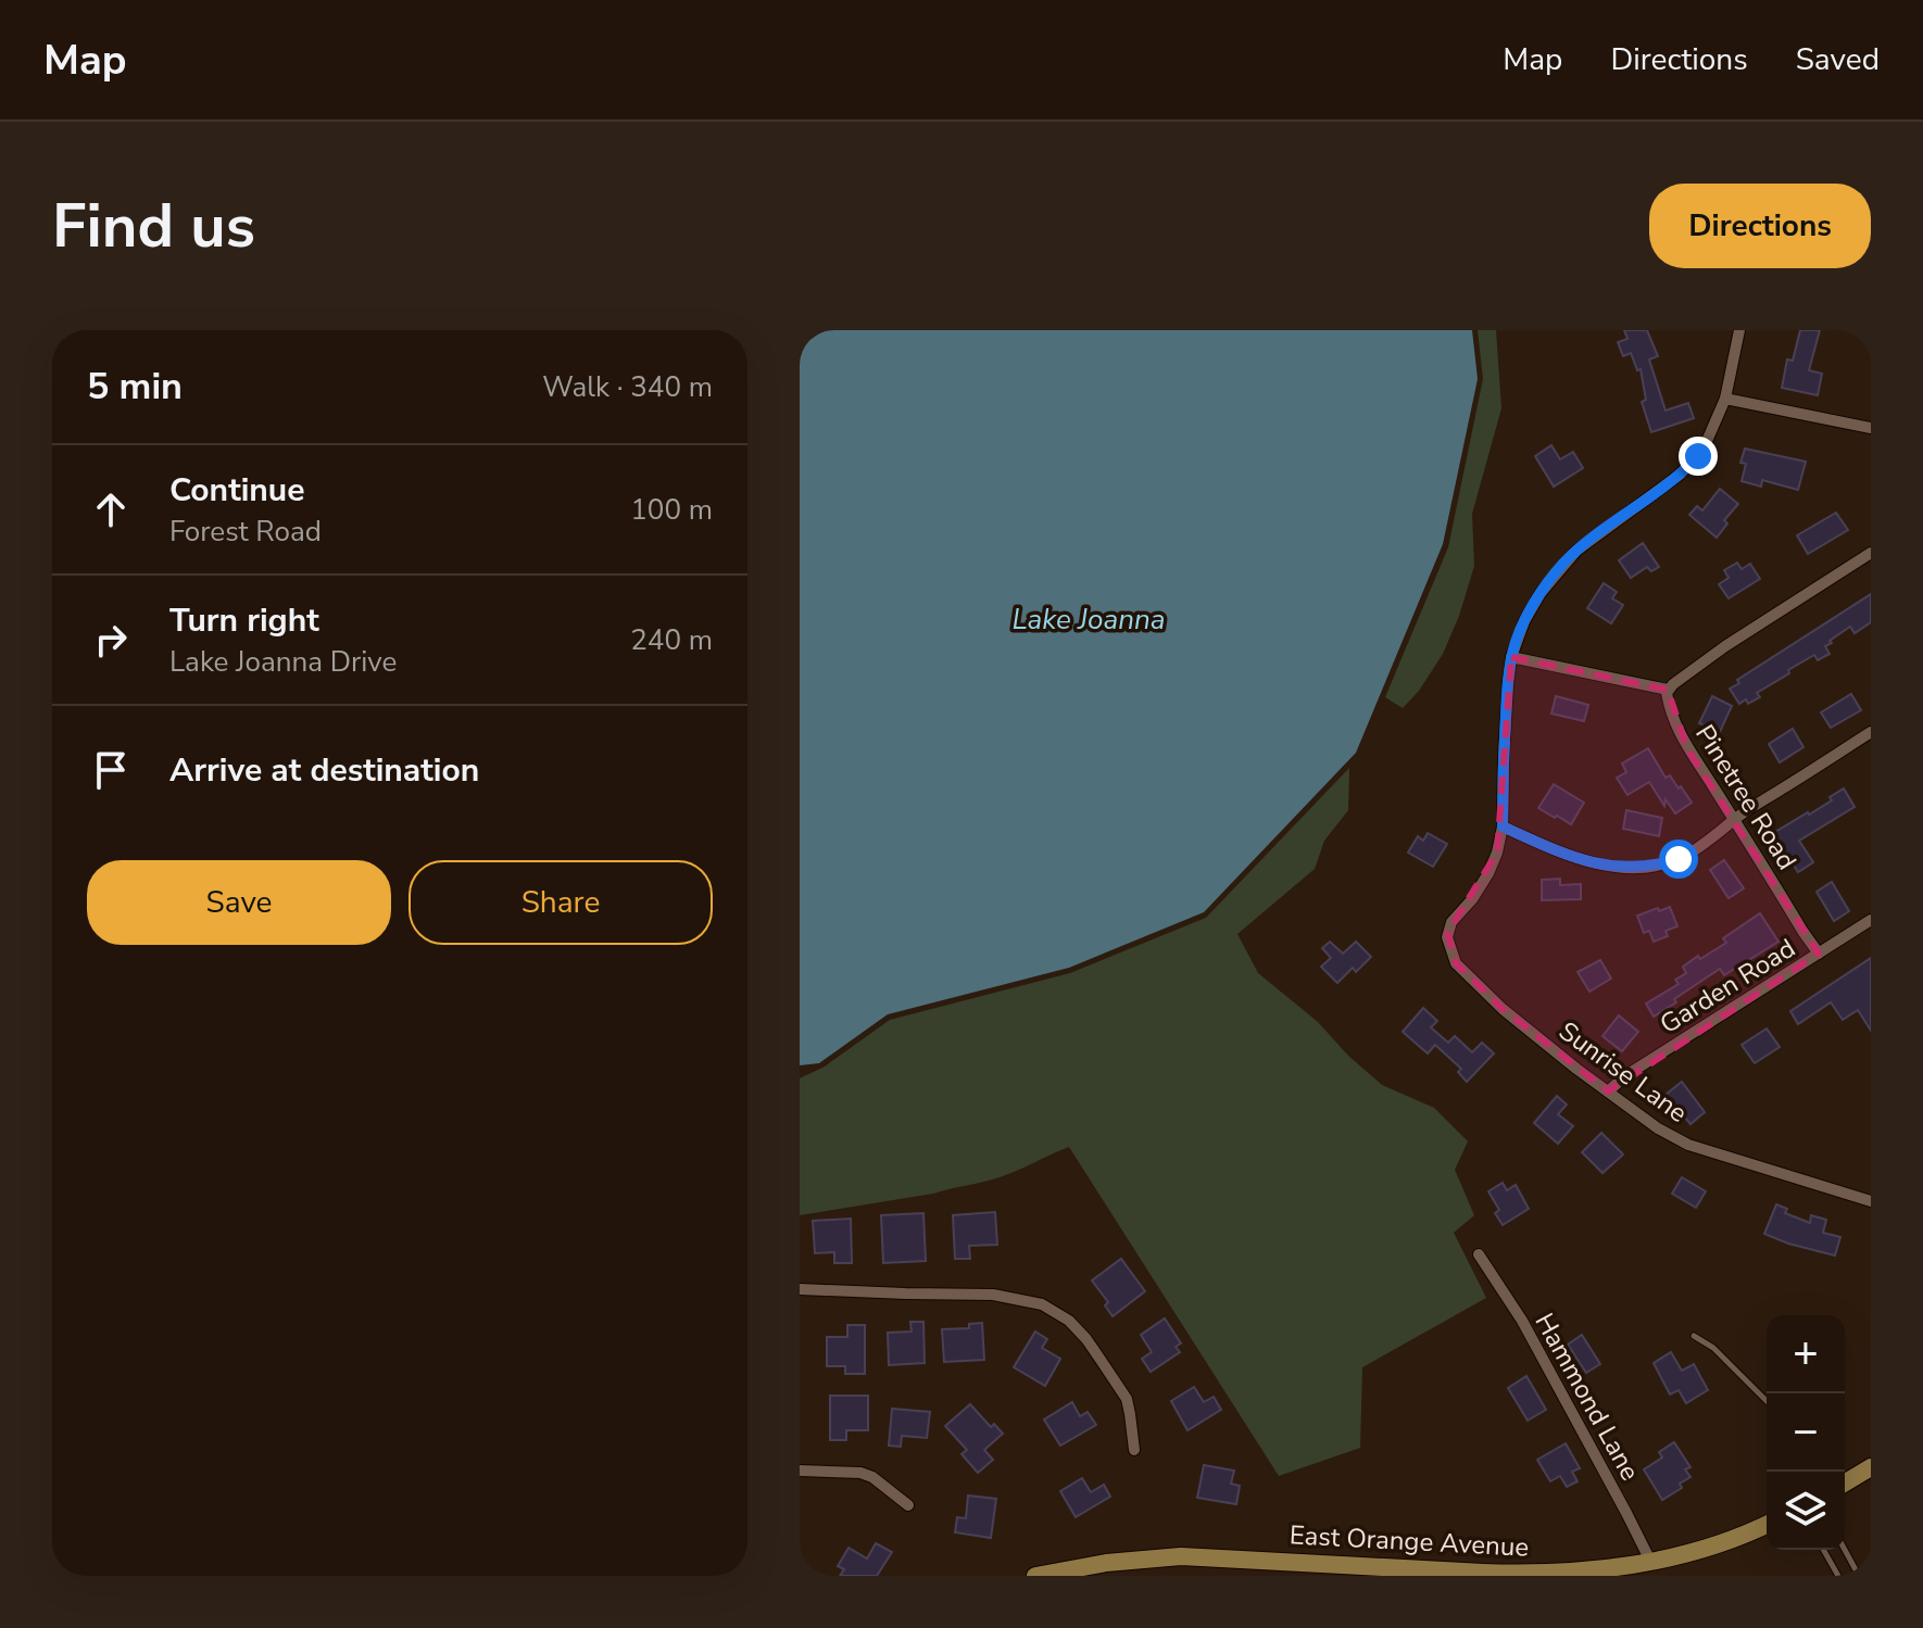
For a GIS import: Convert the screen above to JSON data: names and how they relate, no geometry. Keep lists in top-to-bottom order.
{
  "streets": {
    "main road": ["East Orange Avenue"],
    "street": [
      "Pinetree Road",
      "Garden Road",
      "Sunrise Lane",
      "Hammond Lane"
    ]
  },
  "crossings": [
    ["Pinetree Road", "Garden Road"],
    ["Garden Road", "Sunrise Lane"],
    ["Hammond Lane", "East Orange Avenue"]
  ],
  "water": ["Lake Joanna"],
  "page": {
    "header": "Map",
    "nav": ["Map", "Directions", "Saved"],
    "buttons": [
      "Directions",
      ["Save", "Share"]
    ],
    "title": "Find us",
    "heading": ["5 min", "Walk · 340 m"],
    "list": [
      ["Continue", "Forest Road", "100 m"],
      ["Turn right", "Lake Joanna Drive", "240 m"],
      "Arrive at destination"
    ],
    "map_buttons": ["+", "−"]
  }
}
